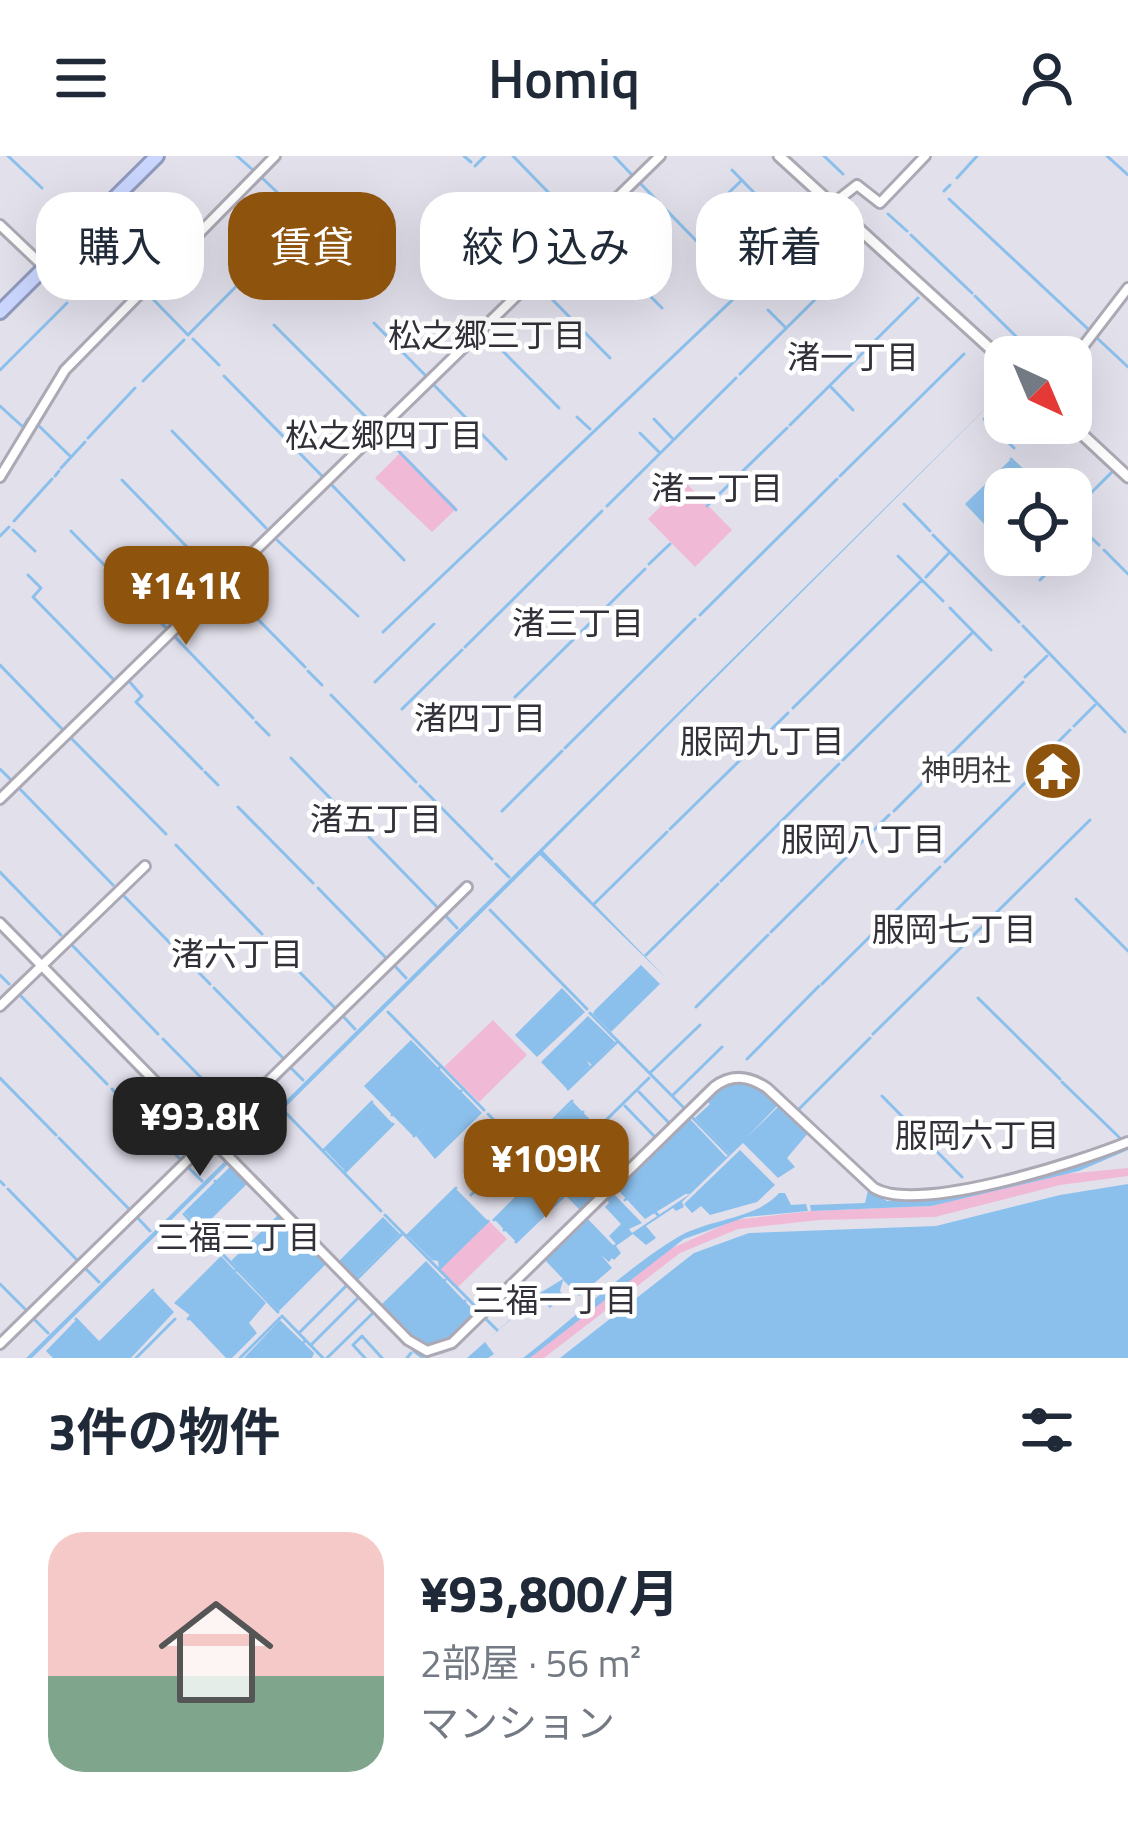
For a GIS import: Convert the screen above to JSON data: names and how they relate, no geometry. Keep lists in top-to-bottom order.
{
  "districts": [
    "松之郷三丁目",
    "渚一丁目",
    "松之郷四丁目",
    "渚二丁目",
    "渚三丁目",
    "渚四丁目",
    "服岡九丁目",
    "渚五丁目",
    "服岡八丁目",
    "服岡七丁目",
    "渚六丁目",
    "服岡六丁目",
    "三福三丁目",
    "三福一丁目"
  ],
  "places": {
    "temple": ["神明社"]
  },
  "north": "bottom right",
  "page": {
    "header": "Homiq",
    "chip": [
      "購入",
      "賃貸",
      "絞り込み",
      "新着"
    ],
    "price": ["¥141K", "¥93.8K", "¥109K"],
    "heading": "3件の物件",
    "list": [
      {
        "name": "¥93,800/月",
        "note": "2部屋 · 56 m² · マンション"
      }
    ]
  }
}
